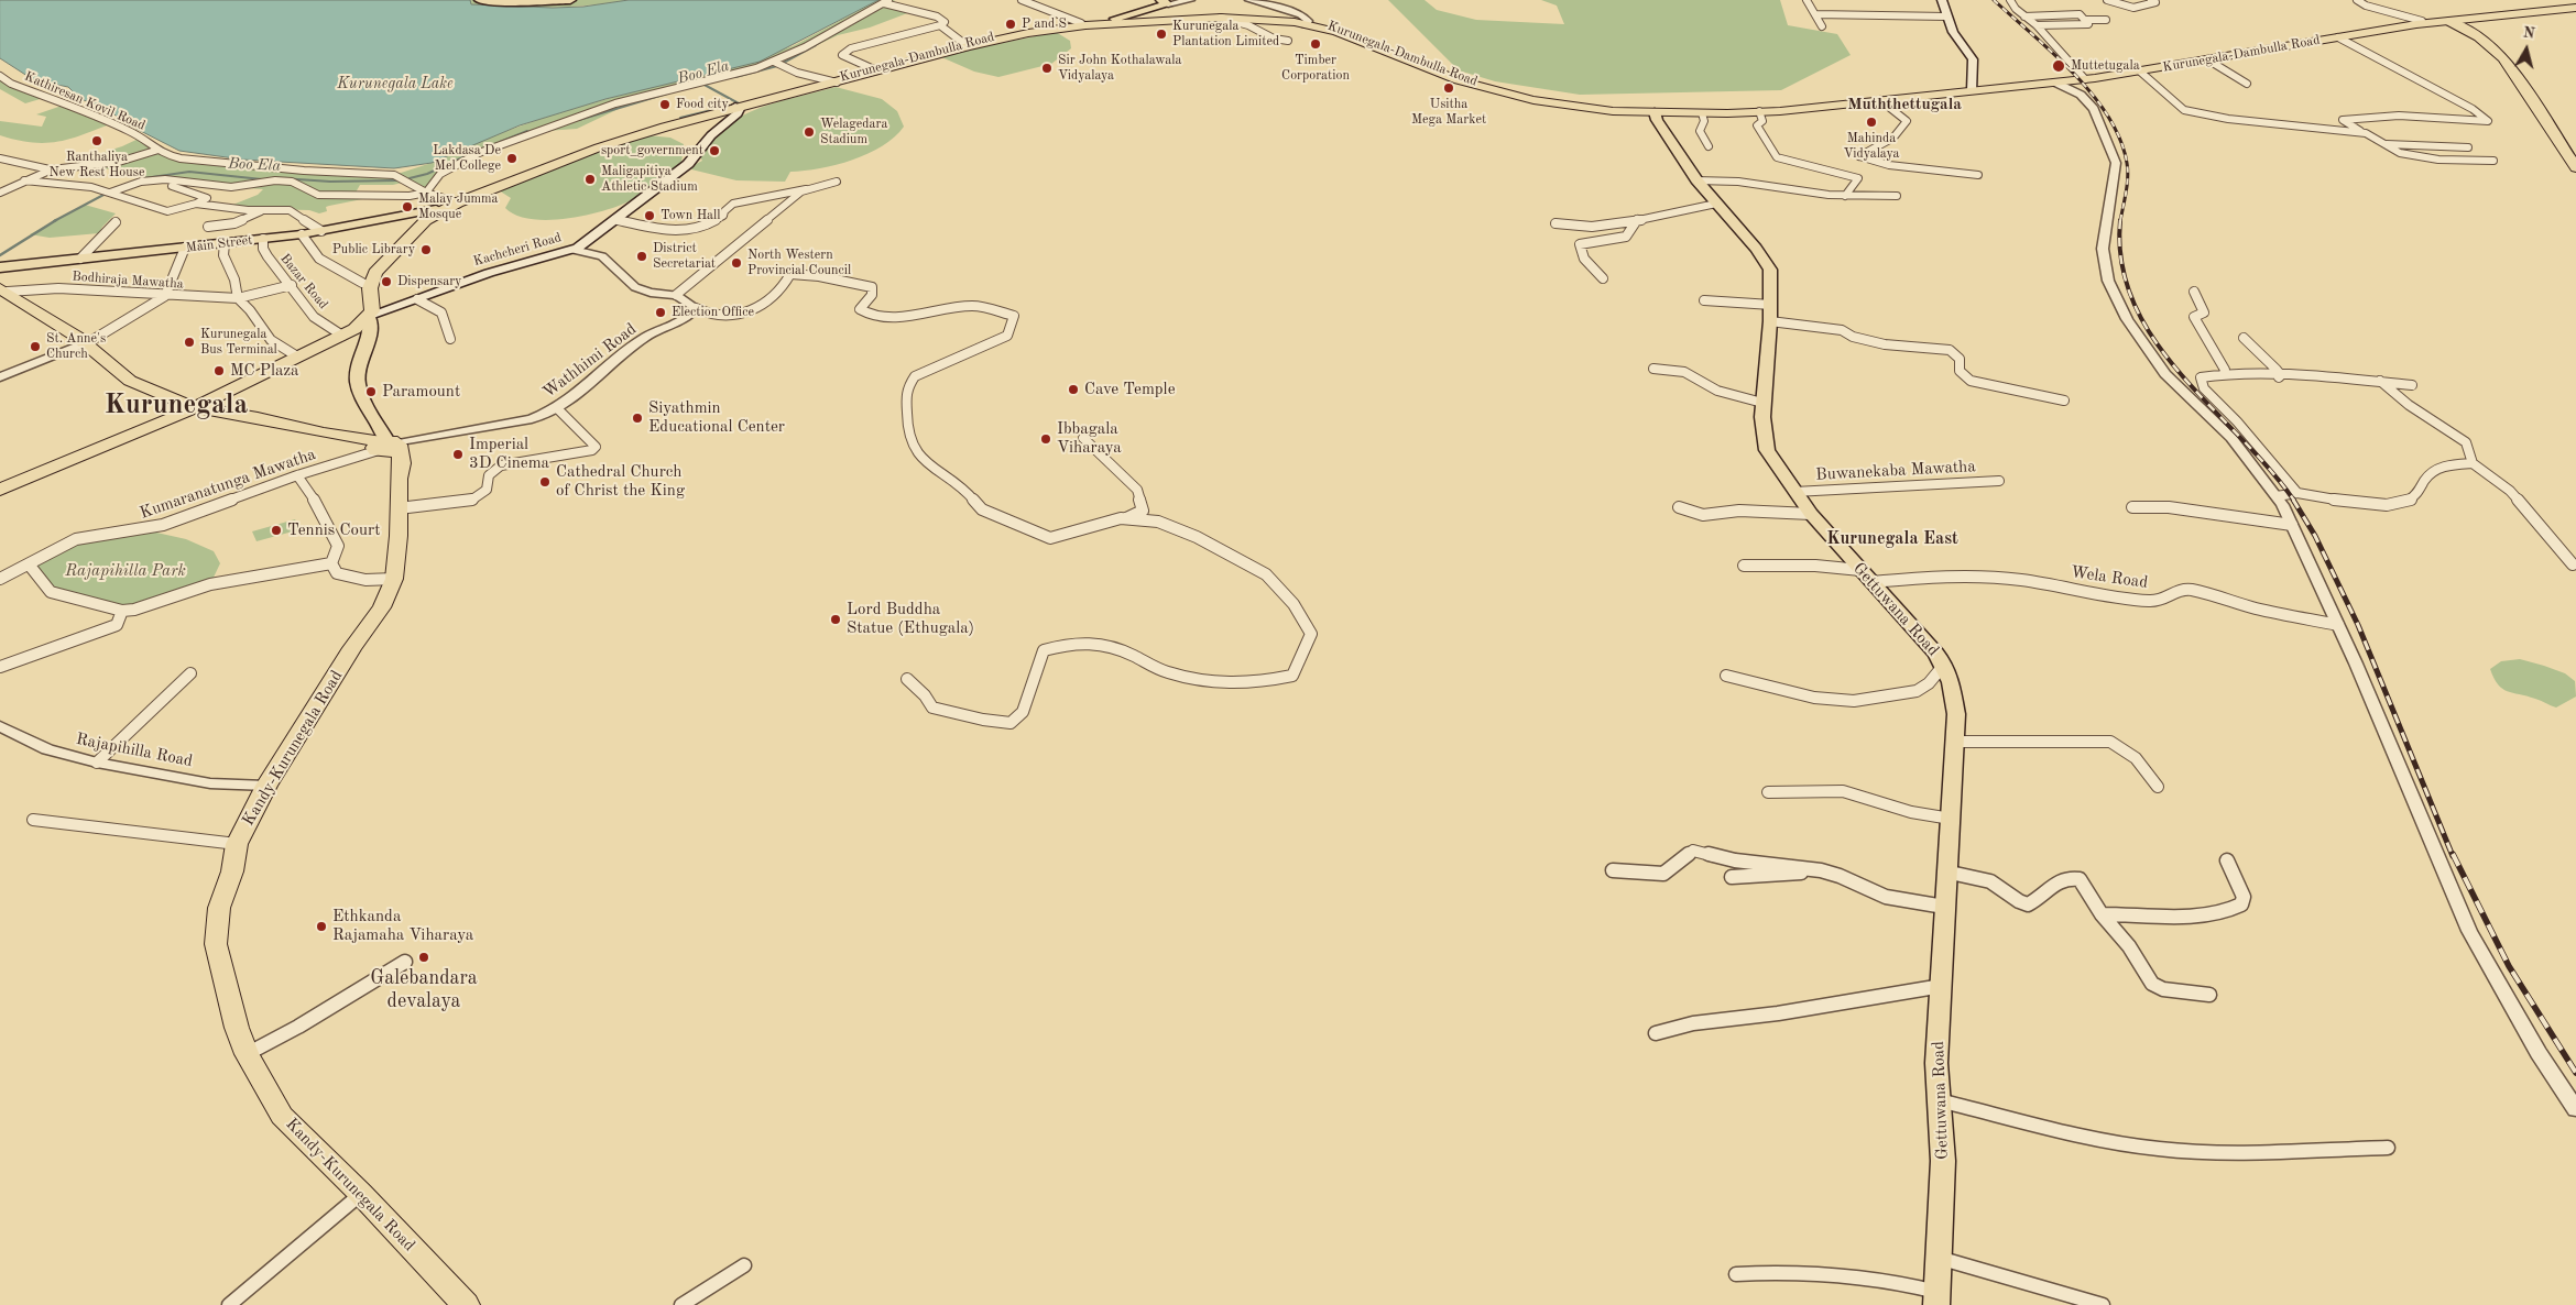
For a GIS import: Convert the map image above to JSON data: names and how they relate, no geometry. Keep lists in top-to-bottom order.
{
  "streets": {
    "highway": ["Kurunegala-Dambulla Road", "Kandy-Kurunegala Road"],
    "main road": ["Main Street", "Kachcheri Road", "Gettuwana Road"],
    "street": [
      "Kathiresan Kovil Road",
      "Bodhiraja Mawatha",
      "Bazar Road",
      "Wathhimi Road",
      "Buwanekaba Mawatha",
      "Kumaranatunga Mawatha",
      "Wela Road",
      "Rajapihilla Road"
    ]
  },
  "crossings": [
    ["Kurunegala-Dambulla Road", "Main Street"],
    ["Kurunegala-Dambulla Road", "Kachcheri Road"],
    ["Kurunegala-Dambulla Road", "Gettuwana Road"],
    ["Main Street", "Bazar Road"],
    ["Kachcheri Road", "Wathhimi Road"],
    ["Bodhiraja Mawatha", "Bazar Road"],
    ["Wathhimi Road", "Kumaranatunga Mawatha"],
    ["Wathhimi Road", "Kandy-Kurunegala Road"],
    ["Buwanekaba Mawatha", "Gettuwana Road"],
    ["Kumaranatunga Mawatha", "Kandy-Kurunegala Road"],
    ["Wela Road", "Gettuwana Road"],
    ["Kandy-Kurunegala Road", "Rajapihilla Road"]
  ],
  "districts": ["Muththettugala", "Kurunegala", "Kurunegala East"],
  "water": ["Boo Ela", "Kurunegala Lake"],
  "parks": ["Rajapihilla Park"],
  "places": [
    "P and S",
    "Kurunegala Plantation Limited",
    "Timber Corporation",
    "Muttetugala",
    "Sir John Kothalawala Vidyalaya",
    "Usitha Mega Market",
    "Food city",
    "Mahinda Vidyalaya",
    "Welagedara Stadium",
    "Ranthaliya New Rest House",
    "sport_government",
    "Lakdasa De Mel College",
    "Maligapitiya Athletic Stadium",
    "Malay Jumma Mosque",
    "Town Hall",
    "Public Library",
    "District Secretariat",
    "North Western Provincial Council",
    "Dispensary",
    "Election Office",
    "Kurunegala Bus Terminal",
    "St. Anne's Church",
    "MC Plaza",
    "Cave Temple",
    "Paramount",
    "Siyathmin Educational Center",
    "Ibbagala Viharaya",
    "Imperial 3D Cinema",
    "Cathedral Church of Christ the King",
    "Tennis Court",
    "Lord Buddha Statue (Ethugala)",
    "Ethkanda Rajamaha Viharaya",
    "Galebandara devalaya"
  ],
  "north": "top"
}
